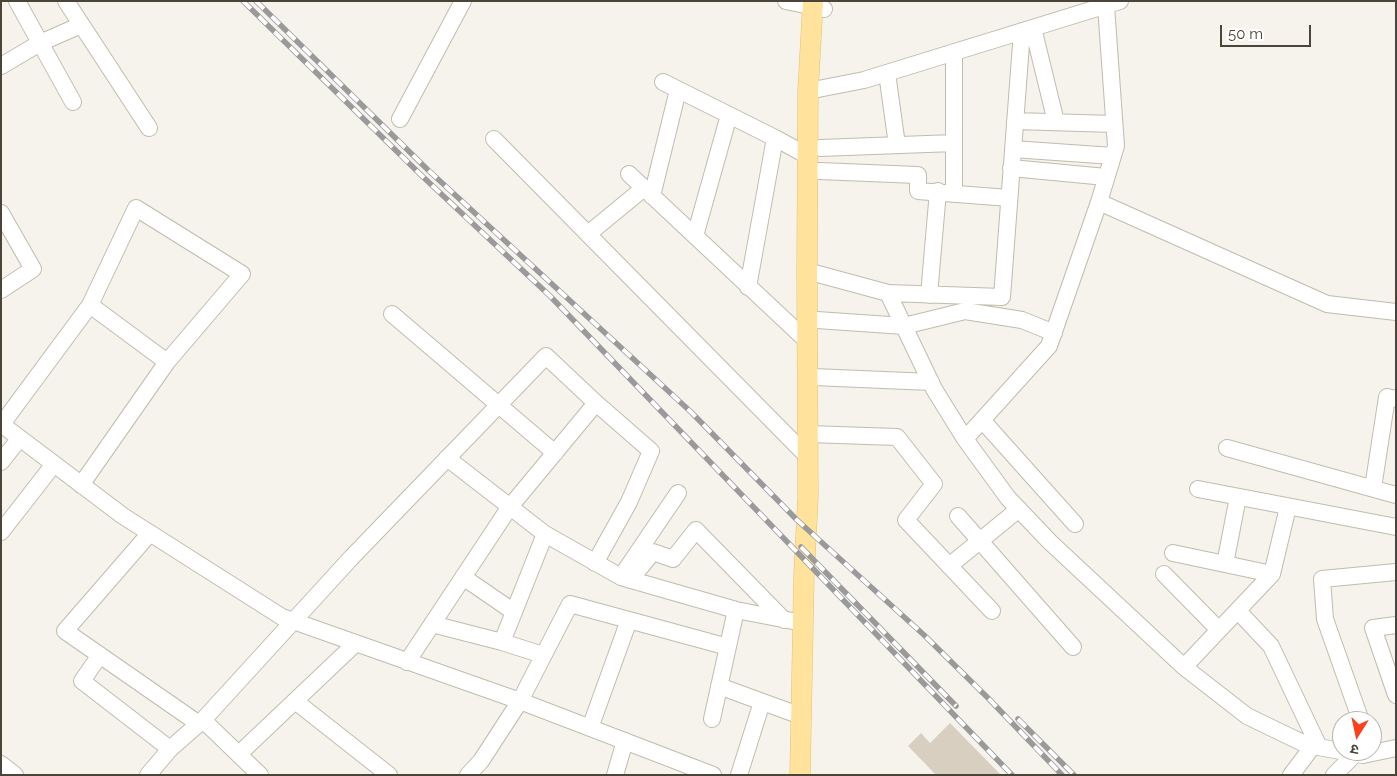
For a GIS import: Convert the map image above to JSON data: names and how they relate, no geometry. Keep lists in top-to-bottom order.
{
  "scale_bar": "50 m",
  "north": "bottom"
}
